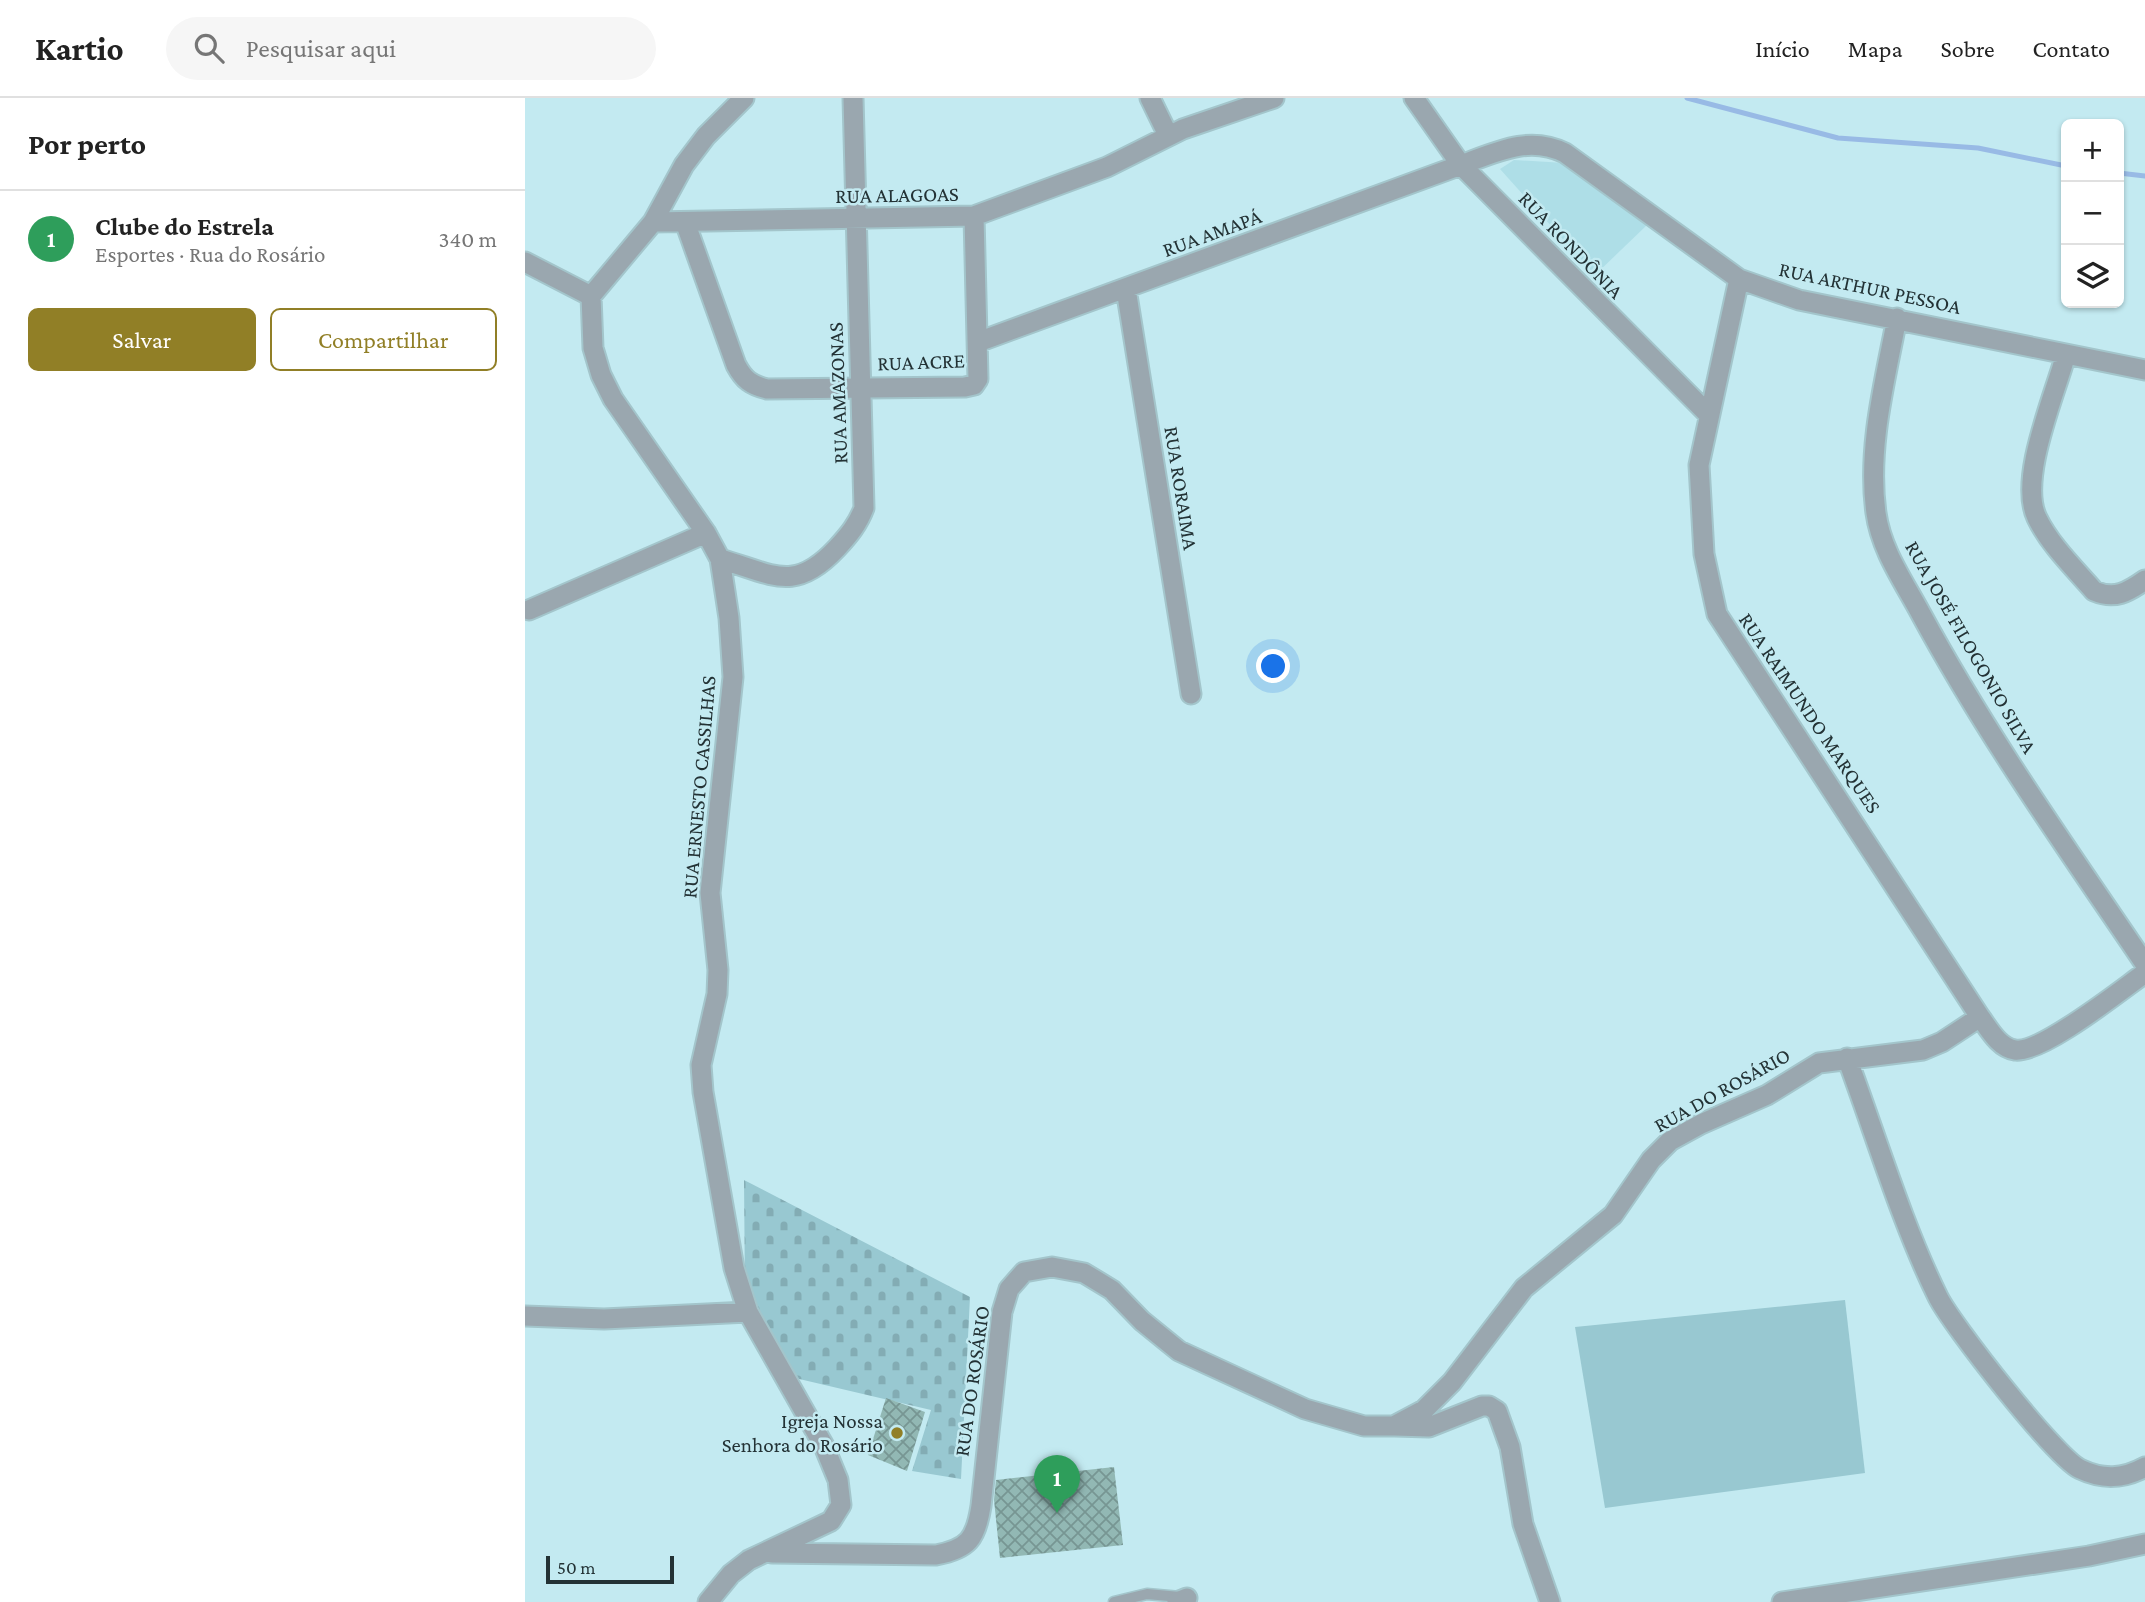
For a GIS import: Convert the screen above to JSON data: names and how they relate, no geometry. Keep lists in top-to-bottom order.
{
  "streets": {
    "street": [
      "RUA ALAGOAS",
      "RUA AMAPÁ",
      "RUA RONDÔNIA",
      "RUA ARTHUR PESSOA",
      "RUA ACRE",
      "RUA AMAZONAS",
      "RUA RORAIMA",
      "RUA JOSÉ FILOGONIO SILVA",
      "RUA RAIMUNDO MARQUES",
      "RUA ERNESTO CASSILHAS",
      "RUA DO ROSÁRIO"
    ]
  },
  "crossings": [
    ["RUA ALAGOAS", "RUA ACRE"],
    ["RUA ALAGOAS", "RUA AMAZONAS"],
    ["RUA AMAPÁ", "RUA RONDÔNIA"],
    ["RUA AMAPÁ", "RUA ARTHUR PESSOA"],
    ["RUA AMAPÁ", "RUA ACRE"],
    ["RUA AMAPÁ", "RUA RORAIMA"],
    ["RUA RONDÔNIA", "RUA ARTHUR PESSOA"],
    ["RUA RONDÔNIA", "RUA RAIMUNDO MARQUES"],
    ["RUA ARTHUR PESSOA", "RUA JOSÉ FILOGONIO SILVA"],
    ["RUA ARTHUR PESSOA", "RUA RAIMUNDO MARQUES"],
    ["RUA ACRE", "RUA AMAZONAS"],
    ["RUA AMAZONAS", "RUA ERNESTO CASSILHAS"],
    ["RUA RAIMUNDO MARQUES", "RUA DO ROSÁRIO"],
    ["RUA ERNESTO CASSILHAS", "RUA DO ROSÁRIO"]
  ],
  "places": ["Igreja Nossa Senhora do Rosário"],
  "scale_bar": "50 m",
  "page": {
    "header": "Kartio",
    "search": "Pesquisar aqui",
    "nav": [
      "Início",
      "Mapa",
      "Sobre",
      "Contato"
    ],
    "heading": "Por perto",
    "map_buttons": ["+", "−"],
    "list": [
      {
        "mark": "1",
        "name": "Clube do Estrela",
        "note": "Esportes · Rua do Rosário",
        "value": "340 m"
      }
    ],
    "buttons": ["Salvar", "Compartilhar"],
    "pins": "1",
    "scale": "50 m"
  }
}
